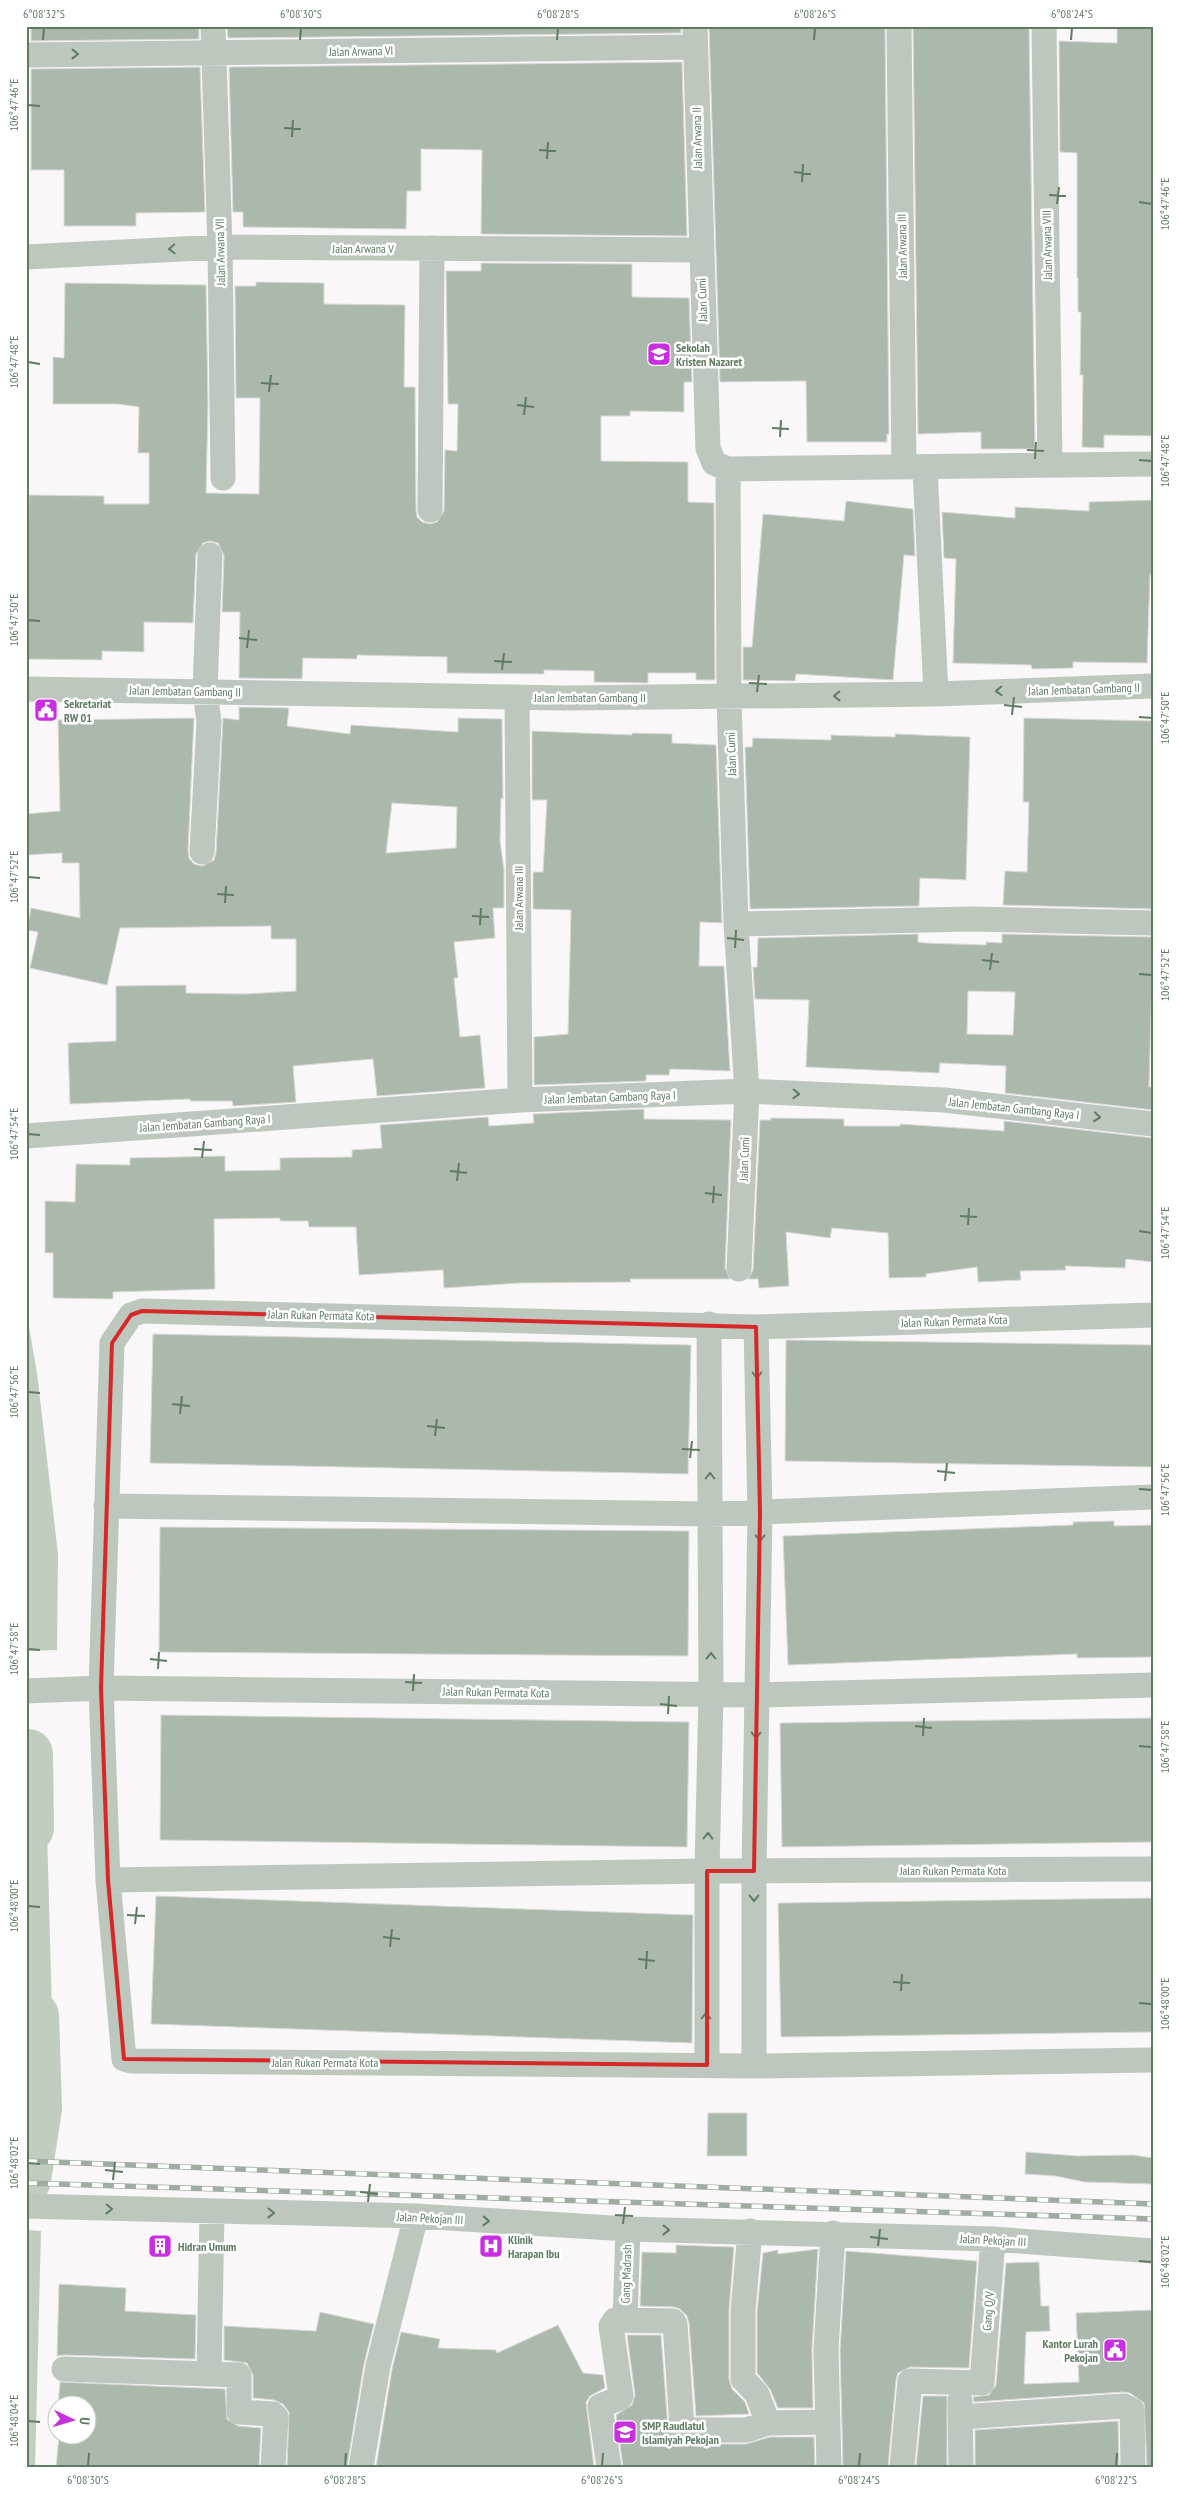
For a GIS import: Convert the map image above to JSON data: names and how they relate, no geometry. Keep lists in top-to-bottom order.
{
  "streets": {
    "street": [
      "Jalan Arwana VI",
      "Jalan Arwana II",
      "Jalan Arwana VIII",
      "Jalan Arwana III",
      "Jalan Arwana V",
      "Jalan Arwana VII",
      "Jalan Cumi",
      "Jalan Jembatan Gambang II",
      "Jalan Jembatan Gambang Raya I",
      "Jalan Rukan Permata Kota",
      "Jalan Pekojan III",
      "Gang Madrash",
      "Gang Q/V"
    ]
  },
  "crossings": [
    ["Jalan Arwana VI", "Jalan Arwana II"],
    ["Jalan Arwana VI", "Jalan Arwana VII"],
    ["Jalan Arwana II", "Jalan Arwana V"],
    ["Jalan Arwana II", "Jalan Cumi"],
    ["Jalan Arwana III", "Jalan Jembatan Gambang II"],
    ["Jalan Arwana III", "Jalan Jembatan Gambang Raya I"],
    ["Jalan Arwana V", "Jalan Arwana VII"],
    ["Jalan Arwana V", "Jalan Cumi"],
    ["Jalan Cumi", "Jalan Jembatan Gambang II"],
    ["Jalan Cumi", "Jalan Jembatan Gambang Raya I"],
    ["Jalan Pekojan III", "Gang Madrash"],
    ["Jalan Pekojan III", "Gang Q/V"]
  ],
  "one_way": ["Jalan Jembatan Gambang II", "Jalan Pekojan III"],
  "places": {
    "school or university": ["Sekolah Kristen Nazaret", "SMP Raudlatul Islamiyah Pekojan"],
    "public building": ["Sekretariat RW 01", "Kantor Lurah Pekojan"],
    "building": ["Hidran Umum"],
    "hospital": ["Klinik Harapan Ibu"]
  },
  "north": "right",
  "coordinates": [
    "6°08'32\"S",
    "6°08'30\"S",
    "6°08'28\"S",
    "6°08'26\"S",
    "6°08'24\"S",
    "106°47'46\"E",
    "106°47'48\"E",
    "106°47'50\"E",
    "106°47'52\"E",
    "106°47'54\"E",
    "106°47'56\"E",
    "106°47'58\"E",
    "106°48'00\"E",
    "106°48'02\"E",
    "106°48'04\"E",
    "6°08'22\"S"
  ]
}
